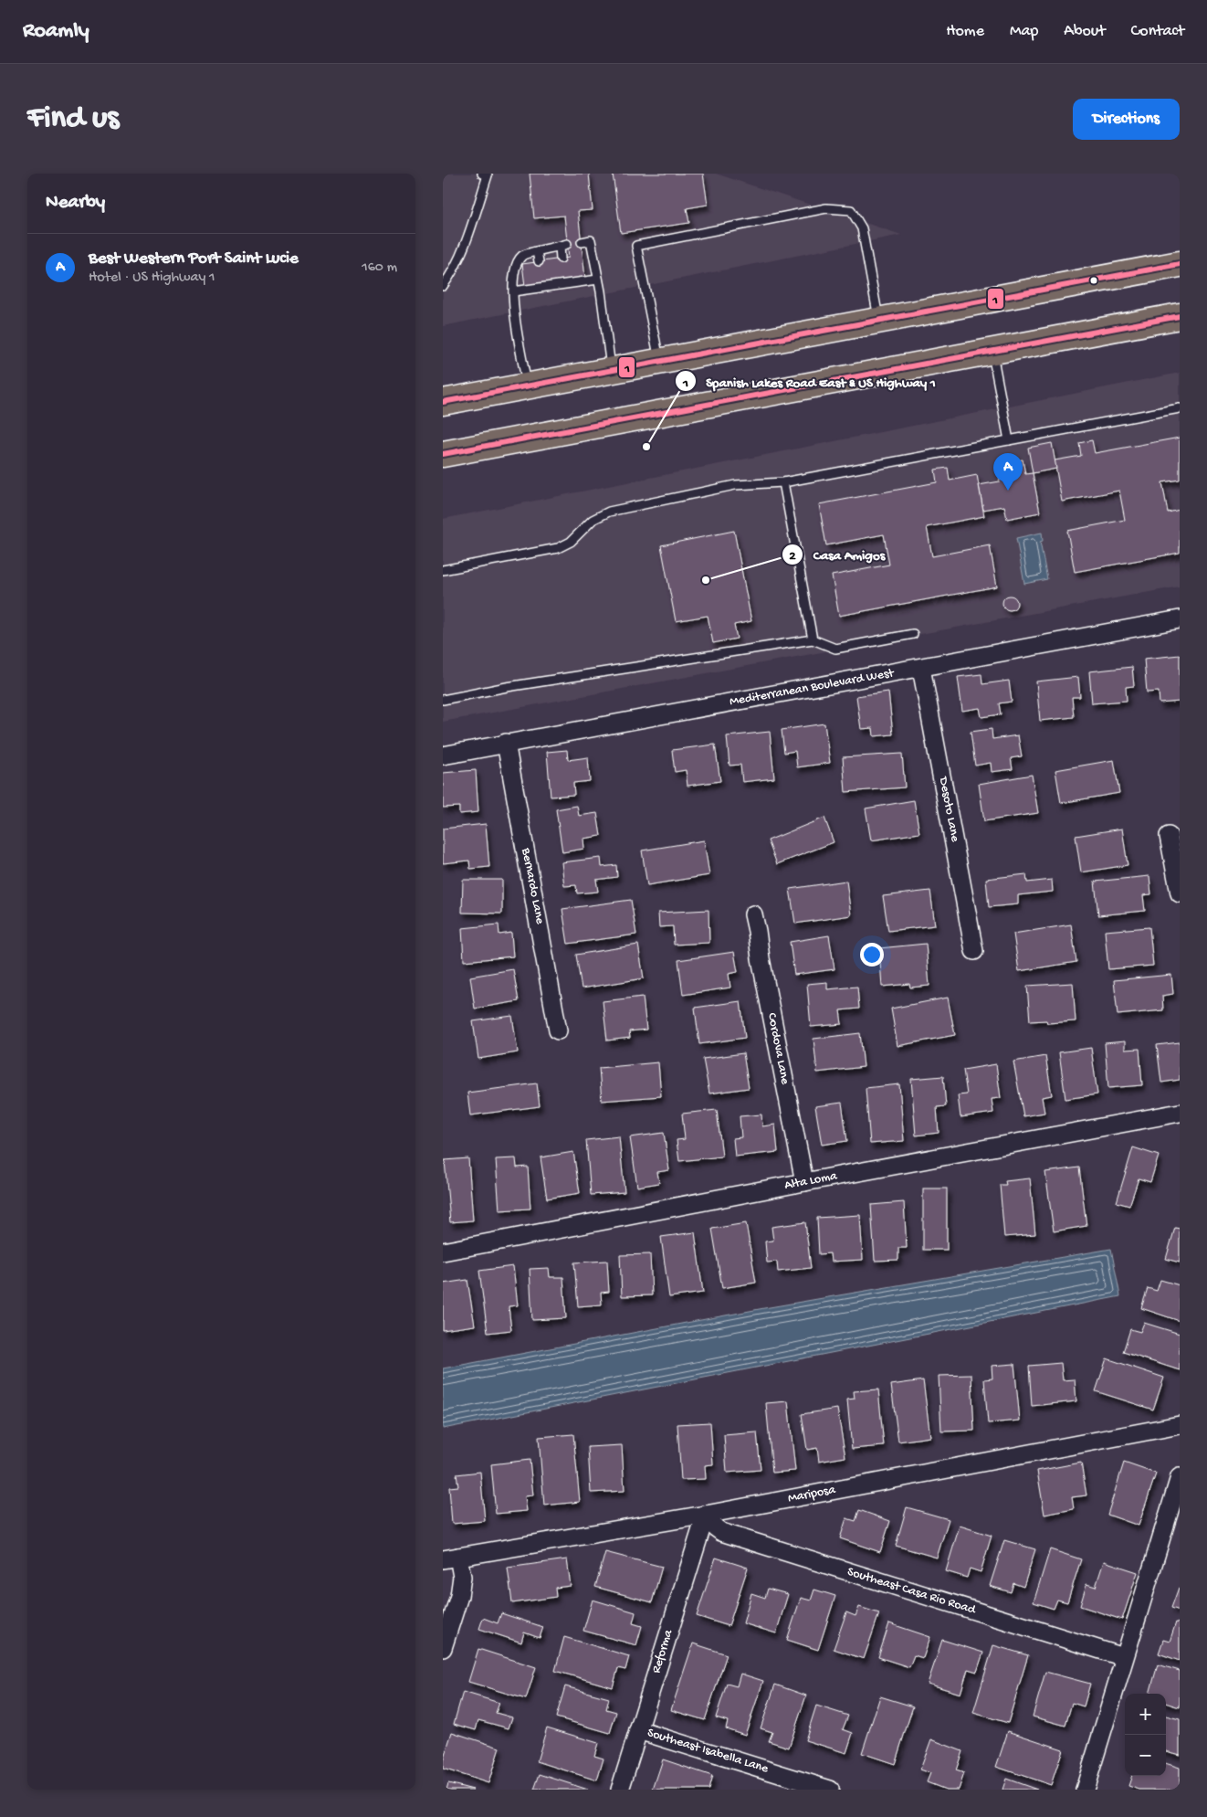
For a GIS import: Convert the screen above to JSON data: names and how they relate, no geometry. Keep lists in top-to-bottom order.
{
  "streets": {
    "street": [
      "Mediterranean Boulevard West",
      "Desoto Lane",
      "Bernardo Lane",
      "Cordova Lane",
      "Alta Loma",
      "Mariposa",
      "Southeast Casa Rio Road",
      "Reforma",
      "Southeast Isabella Lane"
    ]
  },
  "crossings": [
    ["Mediterranean Boulevard West", "Desoto Lane"],
    ["Mediterranean Boulevard West", "Bernardo Lane"],
    ["Cordova Lane", "Alta Loma"],
    ["Mariposa", "Southeast Casa Rio Road"],
    ["Mariposa", "Reforma"],
    ["Southeast Casa Rio Road", "Reforma"],
    ["Reforma", "Southeast Isabella Lane"]
  ],
  "places": ["Spanish Lakes Road East & US Highway 1", "Casa Amigos"],
  "lines": ["transit line 1"],
  "page": {
    "header": "Roamly",
    "nav": [
      "Home",
      "Map",
      "About",
      "Contact"
    ],
    "buttons": "Directions",
    "title": "Find us",
    "heading": "Nearby",
    "list": [
      {
        "mark": "A",
        "name": "Best Western Port Saint Lucie",
        "note": "Hotel · US Highway 1",
        "value": "160 m"
      }
    ],
    "pins": "A",
    "map_buttons": ["+", "−"]
  }
}
